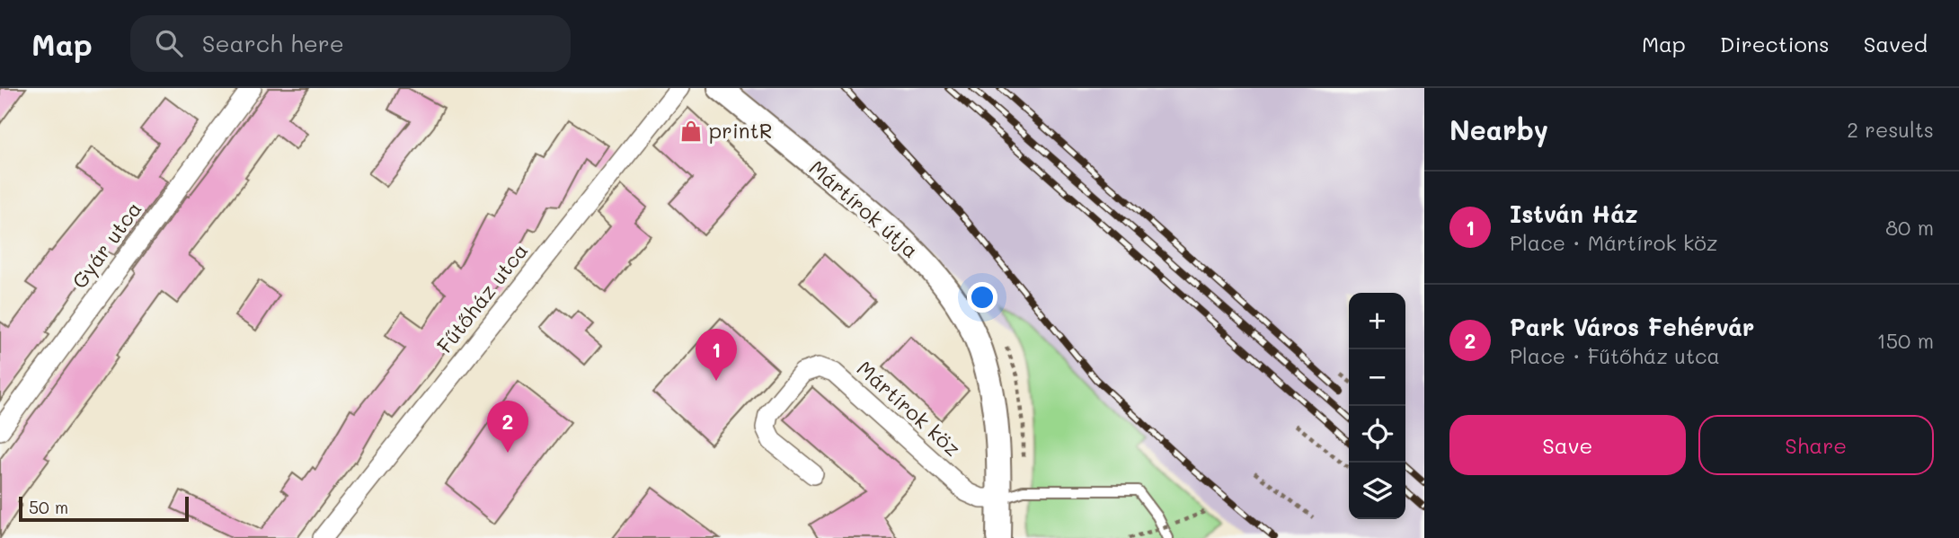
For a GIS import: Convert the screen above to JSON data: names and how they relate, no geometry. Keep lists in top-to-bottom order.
{
  "streets": {
    "street": [
      "Mártírok útja",
      "Gyár utca",
      "Fűtőház utca",
      "Mártírok köz"
    ]
  },
  "crossings": [
    ["Mártírok útja", "Mártírok köz"]
  ],
  "places": {
    "shop": ["printR"]
  },
  "scale_bar": "50 m",
  "page": {
    "header": "Map",
    "search": "Search here",
    "nav": ["Map", "Directions", "Saved"],
    "heading": ["Nearby", "2 results"],
    "list": [
      {
        "mark": "1",
        "name": "István Ház",
        "note": "Place · Mártírok köz",
        "value": "80 m"
      },
      {
        "mark": "2",
        "name": "Park Város Fehérvár",
        "note": "Place · Fűtőház utca",
        "value": "150 m"
      }
    ],
    "map_buttons": ["+", "−"],
    "pins": ["1", "2"],
    "buttons": ["Save", "Share"],
    "scale": "50 m"
  }
}
